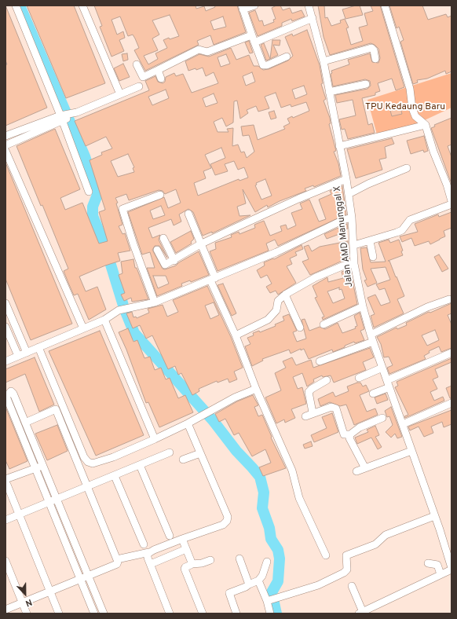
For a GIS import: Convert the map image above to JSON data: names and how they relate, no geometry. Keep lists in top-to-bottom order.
{
  "streets": {
    "street": ["Jalan AMD Manunggal X"]
  },
  "parks": ["TPU Kedaung Baru"],
  "north": "bottom"
}
